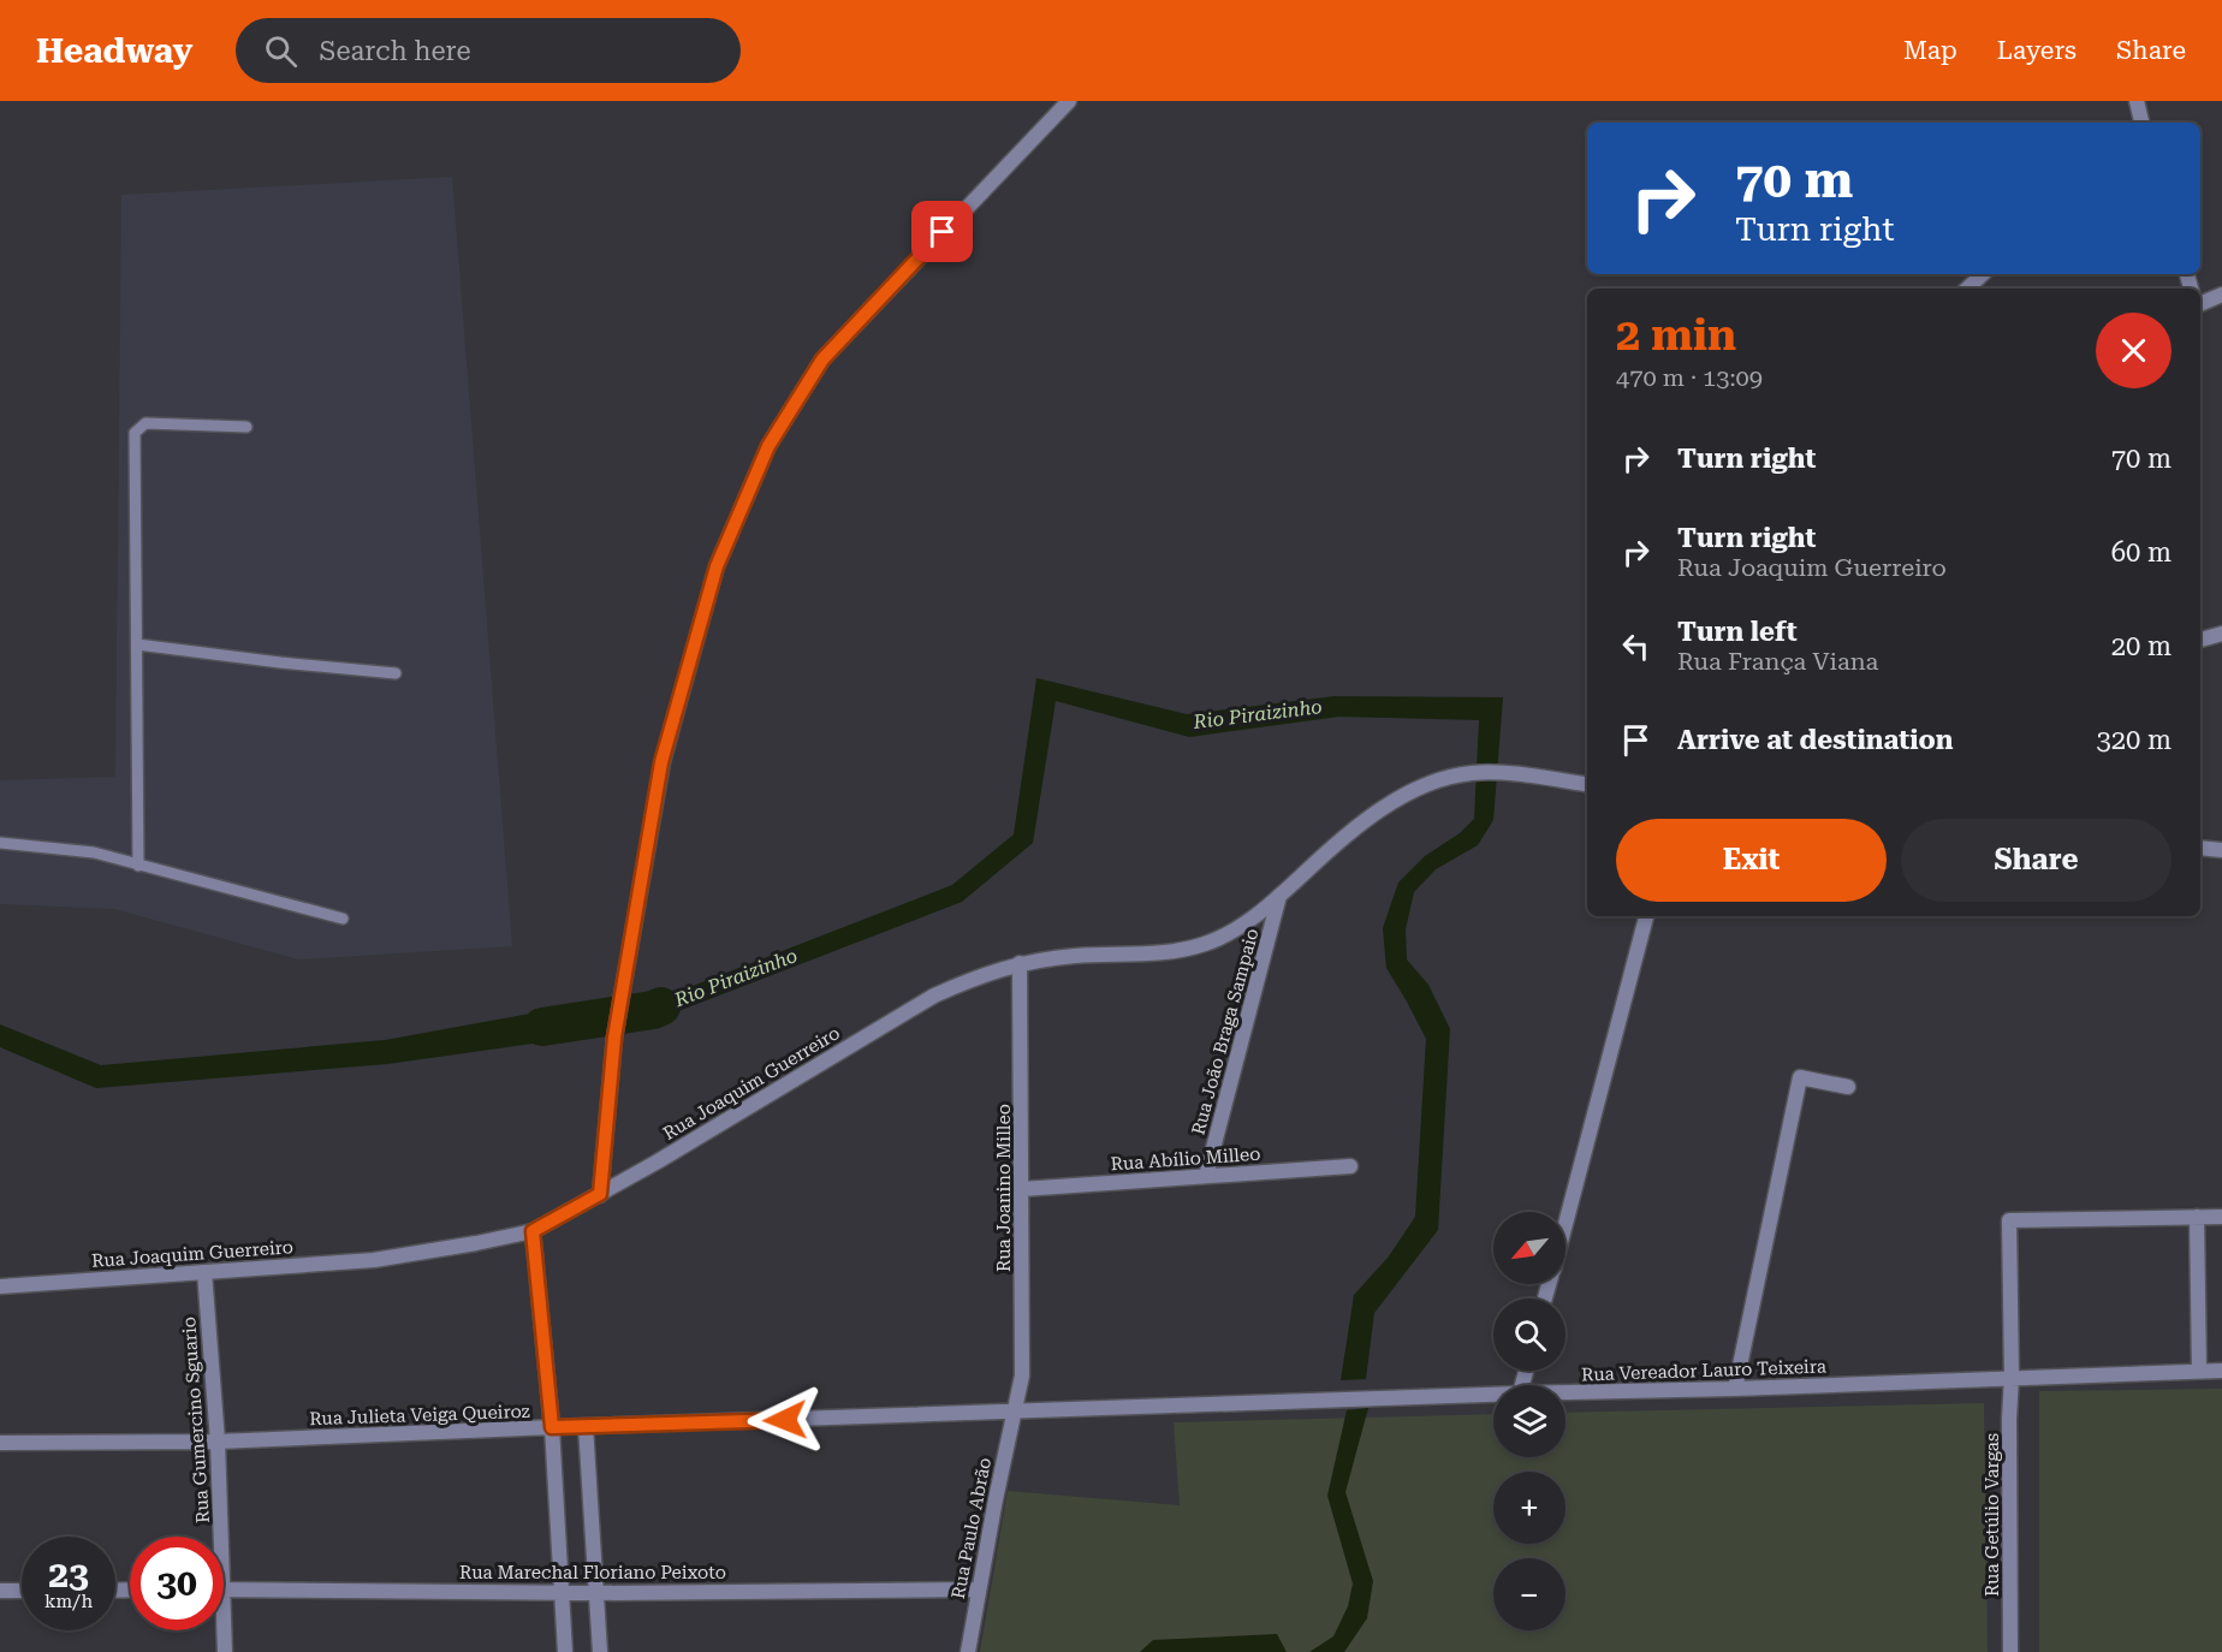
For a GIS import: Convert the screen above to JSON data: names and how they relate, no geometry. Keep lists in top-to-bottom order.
{
  "streets": {
    "street": [
      "Rua João Braga Sampaio",
      "Rua Joaquim Guerreiro",
      "Rua Abílio Milleo",
      "Rua Joanino Milleo",
      "Rua Vereador Lauro Teixeira",
      "Rua Julieta Veiga Queiroz",
      "Rua Gumercino Sguario",
      "Rua Getúlio Vargas",
      "Rua Paulo Abrão",
      "Rua Marechal Floriano Peixoto"
    ]
  },
  "crossings": [
    ["Rua João Braga Sampaio", "Rua Joaquim Guerreiro"],
    ["Rua João Braga Sampaio", "Rua Abílio Milleo"],
    ["Rua Joaquim Guerreiro", "Rua Joanino Milleo"],
    ["Rua Joaquim Guerreiro", "Rua Gumercino Sguario"],
    ["Rua Abílio Milleo", "Rua Joanino Milleo"],
    ["Rua Joanino Milleo", "Rua Vereador Lauro Teixeira"],
    ["Rua Joanino Milleo", "Rua Julieta Veiga Queiroz"],
    ["Rua Joanino Milleo", "Rua Paulo Abrão"],
    ["Rua Vereador Lauro Teixeira", "Rua Julieta Veiga Queiroz"],
    ["Rua Vereador Lauro Teixeira", "Rua Getúlio Vargas"],
    ["Rua Vereador Lauro Teixeira", "Rua Paulo Abrão"],
    ["Rua Julieta Veiga Queiroz", "Rua Gumercino Sguario"],
    ["Rua Julieta Veiga Queiroz", "Rua Paulo Abrão"],
    ["Rua Gumercino Sguario", "Rua Marechal Floriano Peixoto"],
    ["Rua Paulo Abrão", "Rua Marechal Floriano Peixoto"]
  ],
  "water": ["Rio Piraizinho"],
  "north": "bottom left",
  "page": {
    "header": "Headway",
    "search": "Search here",
    "nav": ["Map", "Layers", "Share"],
    "turn": ["70 m", "Turn right"],
    "heading": ["2 min", "470 m · 13:09"],
    "list": [
      {
        "name": "Turn right",
        "value": "70 m"
      },
      {
        "name": "Turn right",
        "note": "Rua Joaquim Guerreiro",
        "value": "60 m"
      },
      {
        "name": "Turn left",
        "note": "Rua França Viana",
        "value": "20 m"
      },
      {
        "name": "Arrive at destination",
        "value": "320 m"
      }
    ],
    "buttons": ["Exit", "Share"],
    "map_buttons": ["+", "−"],
    "speed": "23 km/h",
    "limit": "30"
  }
}
